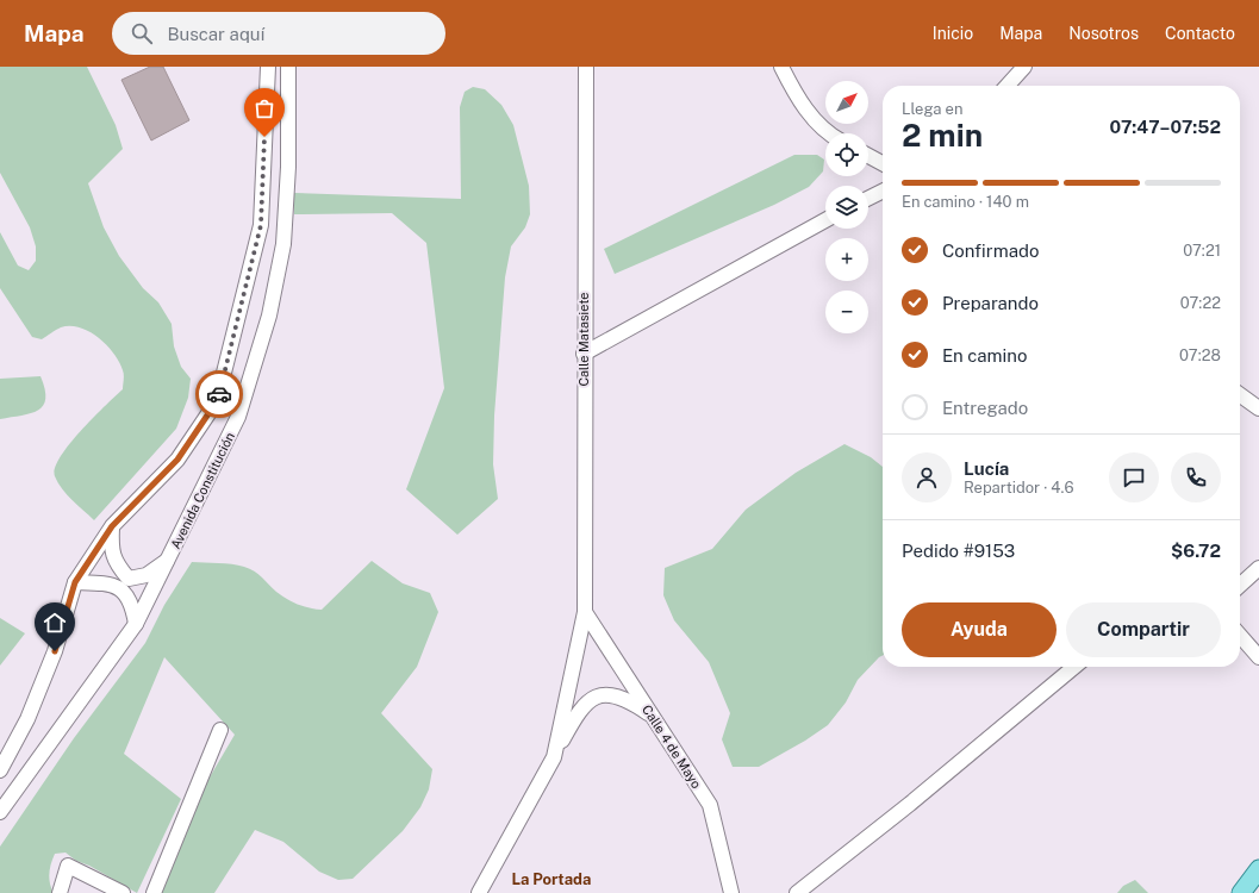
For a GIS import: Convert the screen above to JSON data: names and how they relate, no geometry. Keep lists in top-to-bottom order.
{
  "streets": {
    "street": ["Calle Matasiete", "Avenida Constitución", "Calle 4 de Mayo"]
  },
  "crossings": [
    ["Calle Matasiete", "Calle 4 de Mayo"]
  ],
  "districts": ["La Portada"],
  "north": "top right",
  "page": {
    "header": "Mapa",
    "search": "Buscar aquí",
    "nav": [
      "Inicio",
      "Mapa",
      "Nosotros",
      "Contacto"
    ],
    "map_buttons": ["+", "−"],
    "heading": ["2 min", "Llega en", "07:47–07:52"],
    "panel": [
      "Lucía",
      "Repartidor · 4.6",
      "Pedido #9153",
      "$6.72"
    ],
    "bar": "En camino · 140 m",
    "list": [
      ["Confirmado", "07:21"],
      ["Preparando", "07:22"],
      ["En camino", "07:28"],
      "Entregado"
    ],
    "buttons": ["Ayuda", "Compartir"]
  }
}
